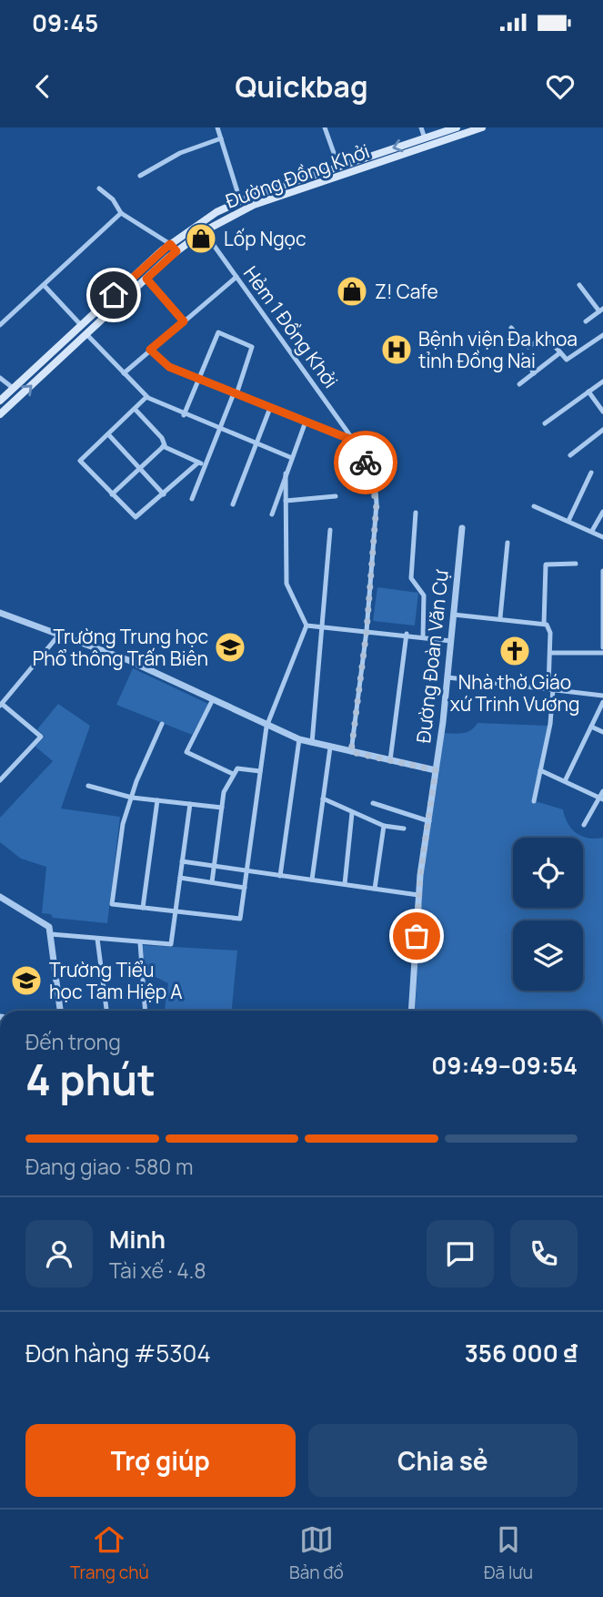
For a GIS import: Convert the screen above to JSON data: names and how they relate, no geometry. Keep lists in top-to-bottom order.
{
  "streets": {
    "main road": ["Đường Đồng Khởi"],
    "street": ["Hẻm 1 Đồng Khởi", "Đường Đoàn Văn Cự"]
  },
  "crossings": [
    ["Đường Đồng Khởi", "Hẻm 1 Đồng Khởi"]
  ],
  "places": {
    "shop": ["Lốp Ngọc", "Z! Cafe"],
    "hospital": ["Bệnh viện Đa khoa tỉnh Đồng Nai"],
    "school or university": ["Trường Trung học Phổ thông Trấn Biên", "Trường Tiểu học Tam Hiệp A"],
    "church": ["Nhà thờ Giáo xứ Trinh Vương"]
  },
  "page": {
    "status": "09:45",
    "header": "Quickbag",
    "heading": ["4 phút", "Đến trong", "09:49–09:54"],
    "panel": [
      "Minh",
      "Tài xế · 4.8",
      "Đơn hàng #5304",
      "356 000 ₫"
    ],
    "bar": "Đang giao · 580 m",
    "buttons": ["Trợ giúp", "Chia sẻ"],
    "tabs": ["Trang chủ", "Bản đồ", "Đã lưu"]
  }
}
